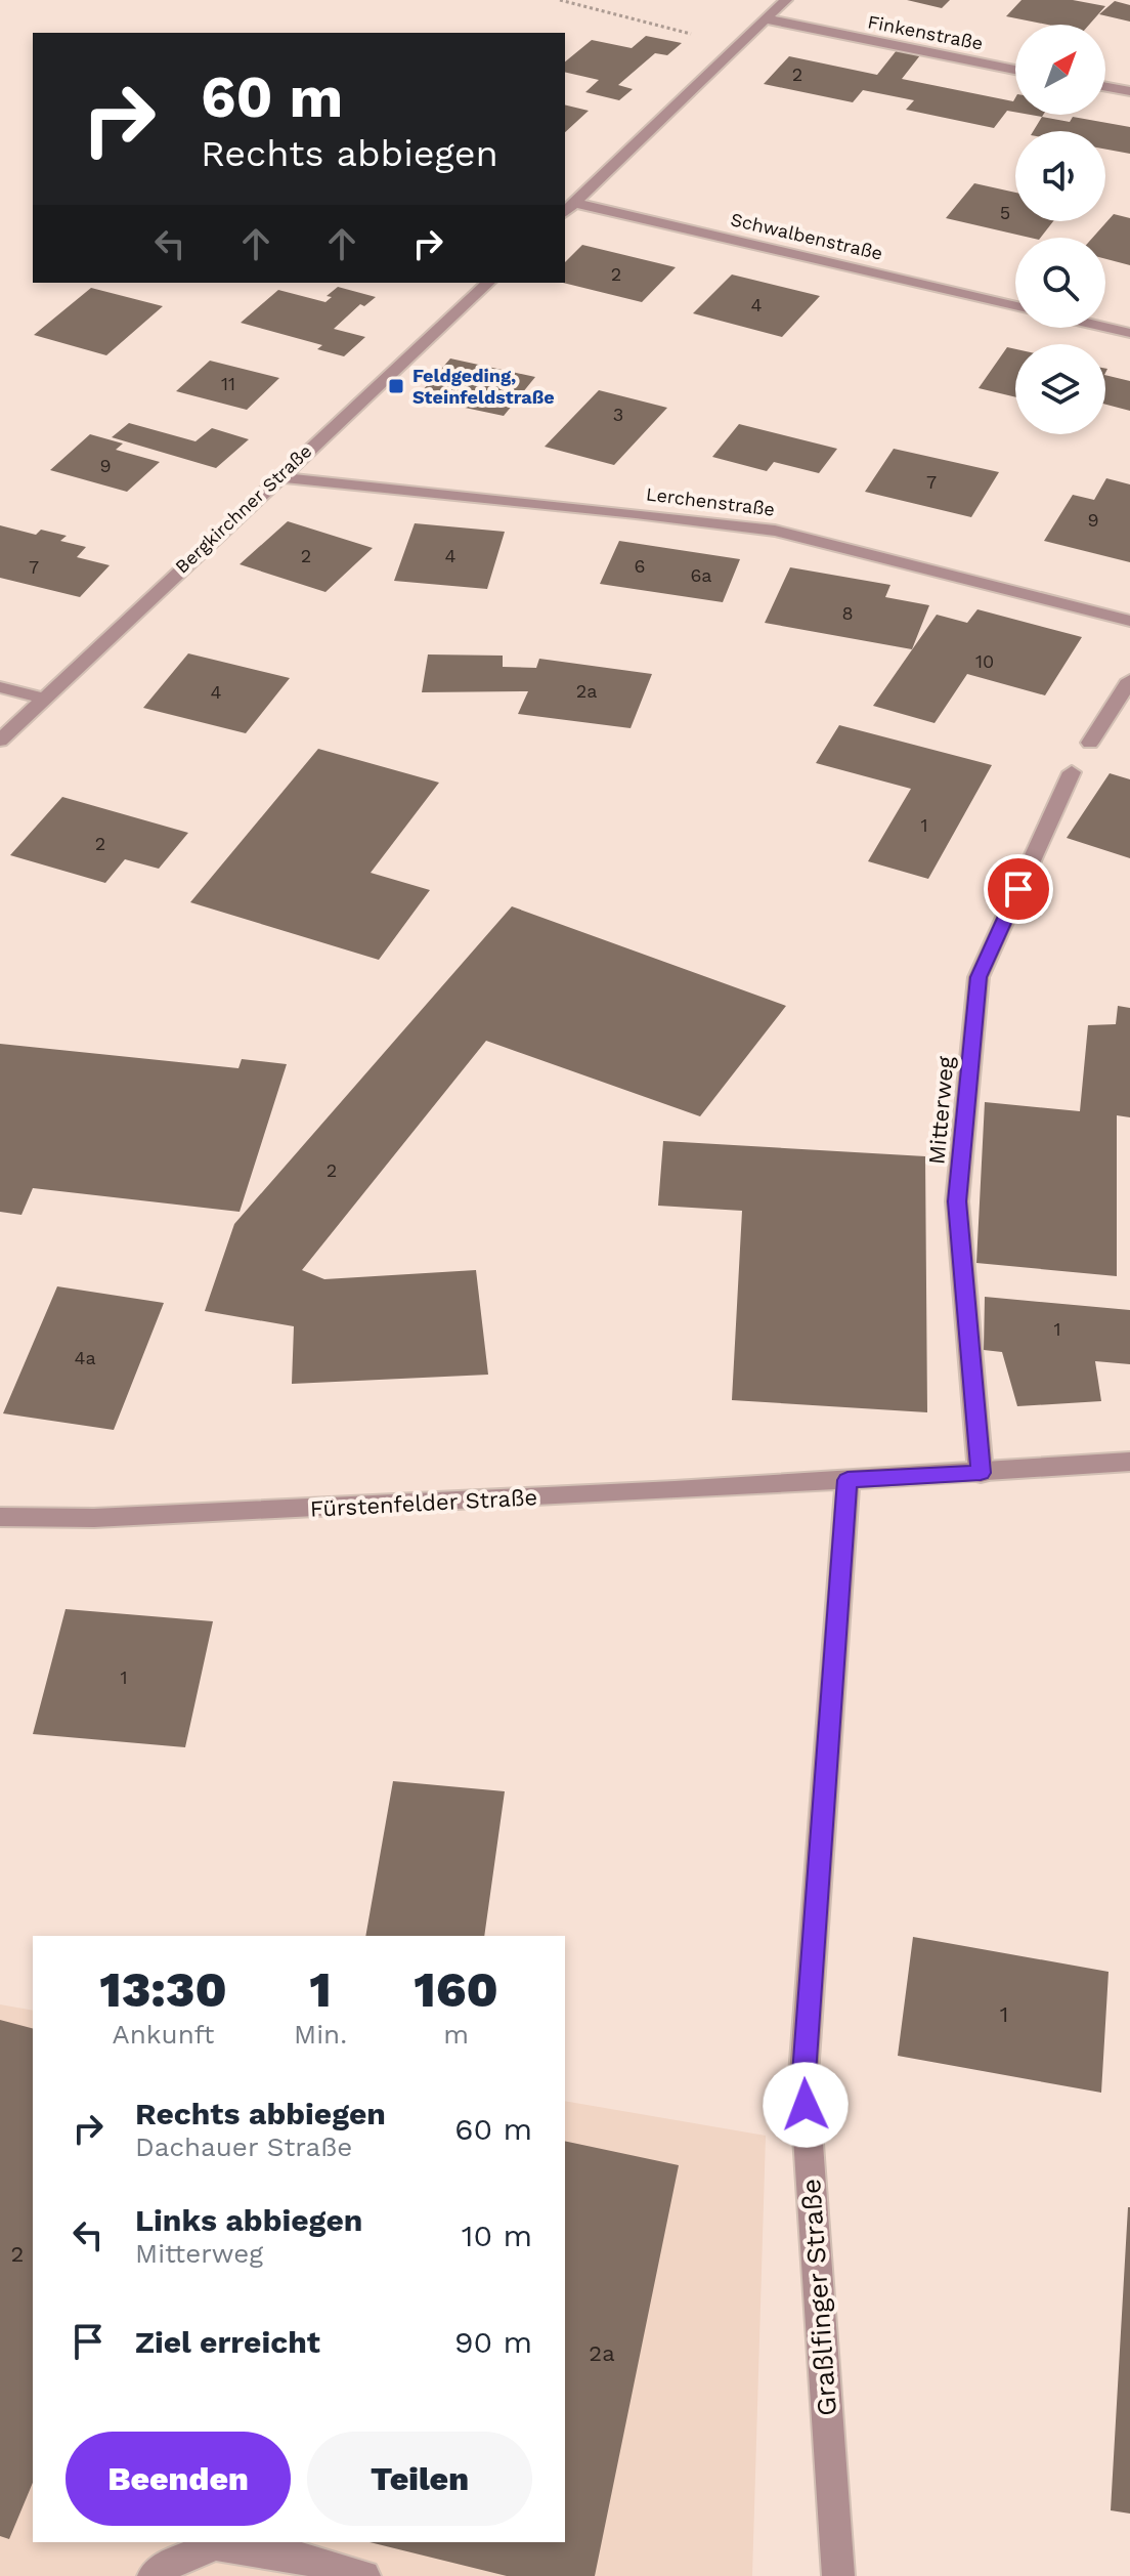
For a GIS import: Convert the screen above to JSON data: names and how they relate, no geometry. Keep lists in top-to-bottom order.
{
  "streets": {
    "street": [
      "Finkenstraße",
      "Schwalbenstraße",
      "Lerchenstraße",
      "Bergkirchner Straße",
      "Mitterweg",
      "Fürstenfelder Straße",
      "Graßlfinger Straße"
    ]
  },
  "crossings": [
    ["Lerchenstraße", "Bergkirchner Straße"],
    ["Mitterweg", "Fürstenfelder Straße"],
    ["Fürstenfelder Straße", "Graßlfinger Straße"]
  ],
  "places": {
    "transit": ["Feldgeding, Steinfeldstraße"]
  },
  "house_numbers": [
    "2",
    "5",
    "2",
    "4",
    "11",
    "3",
    "9",
    "7",
    "9",
    "2",
    "4",
    "6",
    "7",
    "6a",
    "8",
    "10",
    "2a",
    "4",
    "1",
    "2",
    "2",
    "1",
    "4a",
    "1",
    "1",
    "2",
    "2a"
  ],
  "north": "top right",
  "page": {
    "turn": ["60 m", "Rechts abbiegen"],
    "eta": [
      "13:30",
      "Ankunft",
      "1",
      "Min.",
      "160",
      "m"
    ],
    "list": [
      {
        "name": "Rechts abbiegen",
        "note": "Dachauer Straße",
        "value": "60 m"
      },
      {
        "name": "Links abbiegen",
        "note": "Mitterweg",
        "value": "10 m"
      },
      {
        "name": "Ziel erreicht",
        "value": "90 m"
      }
    ],
    "buttons": ["Beenden", "Teilen"]
  }
}
